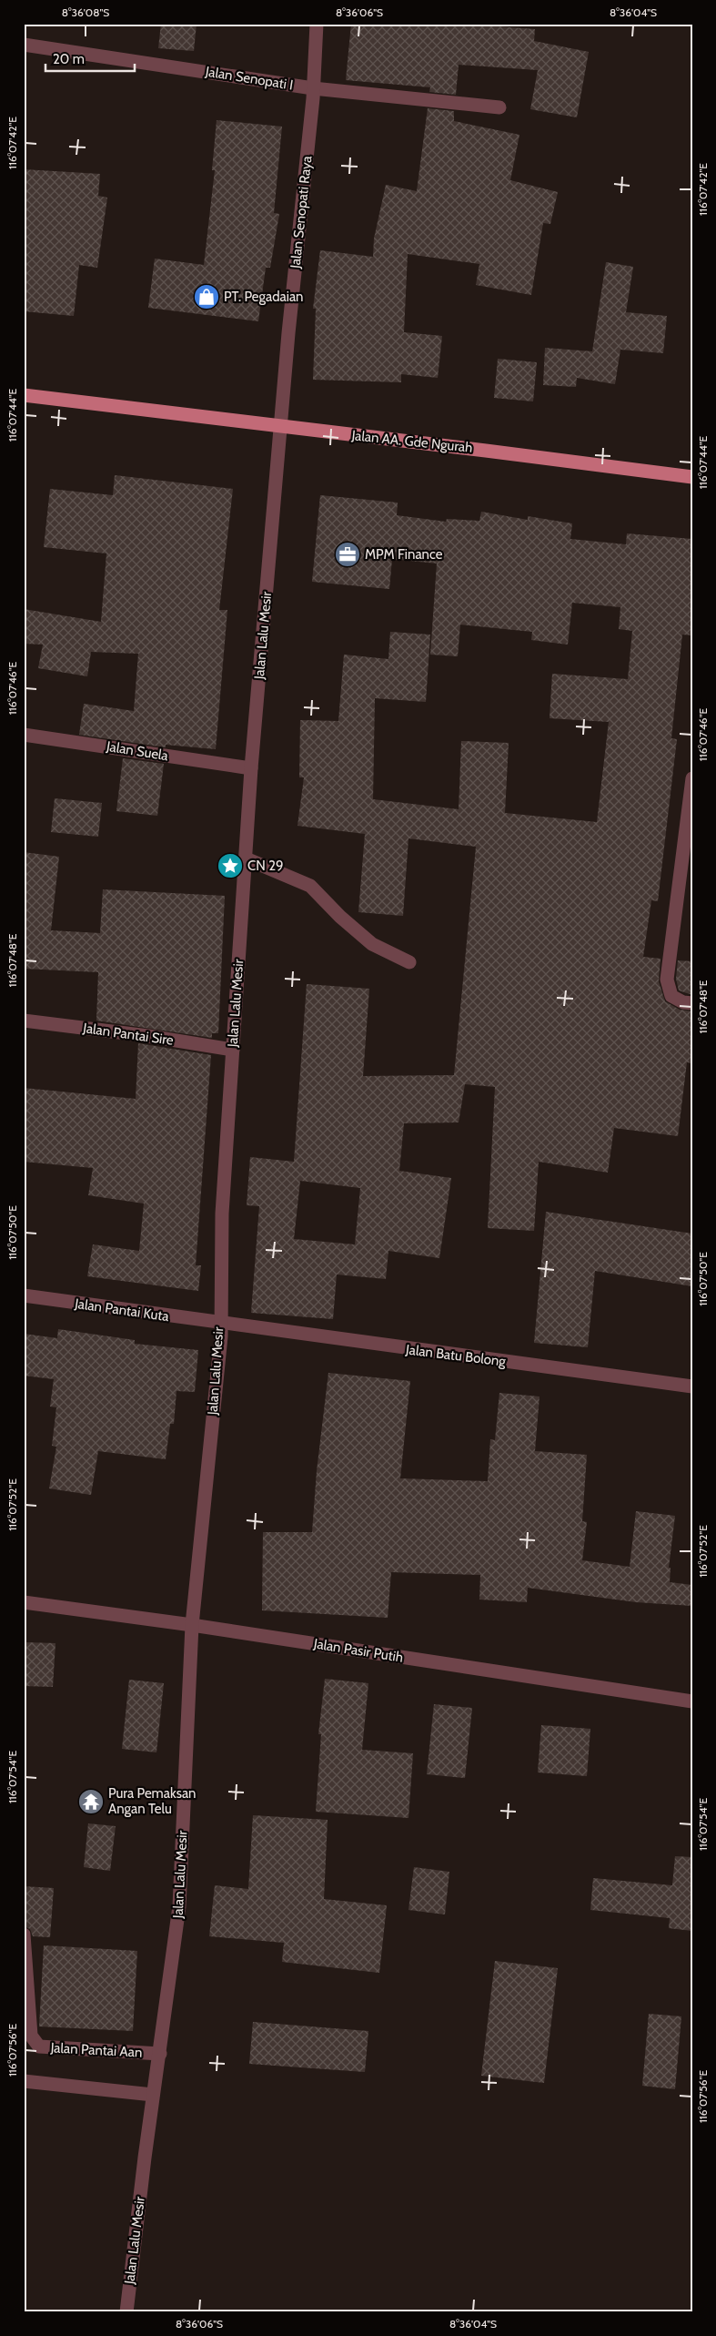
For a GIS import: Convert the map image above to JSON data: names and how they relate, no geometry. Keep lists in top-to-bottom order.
{
  "streets": {
    "main road": ["Jalan AA. Gde Ngurah"],
    "street": [
      "Jalan Senopati I",
      "Jalan Senopati Raya",
      "Jalan Lalu Mesir",
      "Jalan Suela",
      "Jalan Pantai Sire",
      "Jalan Pantai Kuta",
      "Jalan Batu Bolong",
      "Jalan Pasir Putih",
      "Jalan Pantai Aan"
    ]
  },
  "crossings": [
    ["Jalan Senopati I", "Jalan Senopati Raya"],
    ["Jalan Senopati Raya", "Jalan AA. Gde Ngurah"],
    ["Jalan Senopati Raya", "Jalan Lalu Mesir"],
    ["Jalan AA. Gde Ngurah", "Jalan Lalu Mesir"],
    ["Jalan Lalu Mesir", "Jalan Suela"],
    ["Jalan Lalu Mesir", "Jalan Pantai Sire"],
    ["Jalan Lalu Mesir", "Jalan Pantai Kuta"],
    ["Jalan Lalu Mesir", "Jalan Batu Bolong"],
    ["Jalan Lalu Mesir", "Jalan Pasir Putih"],
    ["Jalan Lalu Mesir", "Jalan Pantai Aan"],
    ["Jalan Pantai Kuta", "Jalan Batu Bolong"]
  ],
  "places": {
    "shop": ["PT. Pegadaian"],
    "office": ["MPM Finance"],
    "place": ["CN 29"],
    "temple": ["Pura Pemaksan Angan Telu"]
  },
  "scale_bar": "20 m",
  "coordinates": [
    "8°36'08\"S",
    "8°36'06\"S",
    "8°36'04\"S",
    "116°07'42\"E",
    "116°07'44\"E",
    "116°07'46\"E",
    "116°07'48\"E",
    "116°07'50\"E",
    "116°07'52\"E",
    "116°07'54\"E",
    "116°07'56\"E"
  ]
}
